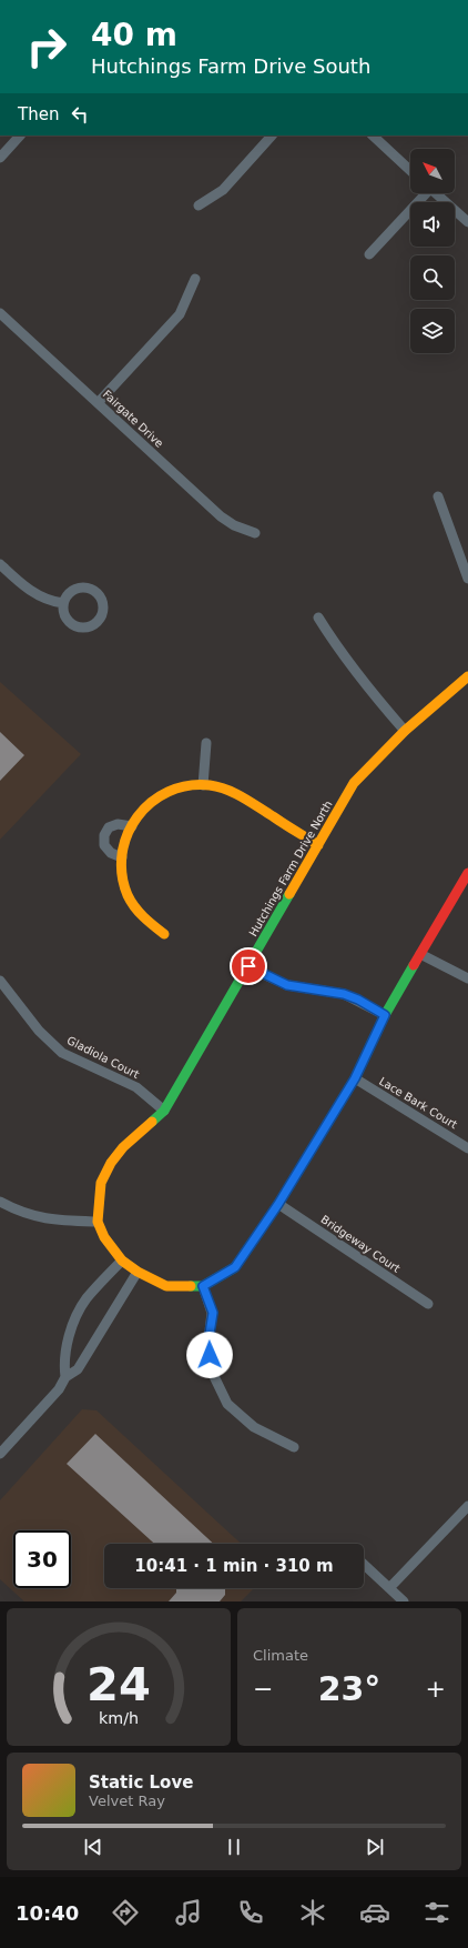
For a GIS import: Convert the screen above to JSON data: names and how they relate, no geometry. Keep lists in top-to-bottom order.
{
  "streets": {
    "street": [
      "Fairgate Drive",
      "Hutchings Farm Drive North",
      "Gladiola Court",
      "Lace Bark Court",
      "Bridgeway Court"
    ]
  },
  "crossings": [
    ["Hutchings Farm Drive North", "Gladiola Court"]
  ],
  "north": "top left",
  "page": {
    "turn": ["40 m", "Hutchings Farm Drive South"],
    "then": "Then",
    "limit": "30",
    "trip": "10:41 · 1 min · 310 m",
    "tile": "Climate",
    "heat": ["−", "23°", "+"],
    "song": ["Static Love", "Velvet Ray"],
    "tabs": "10:40",
    "gauge": ["24", "km/h"]
  }
}
